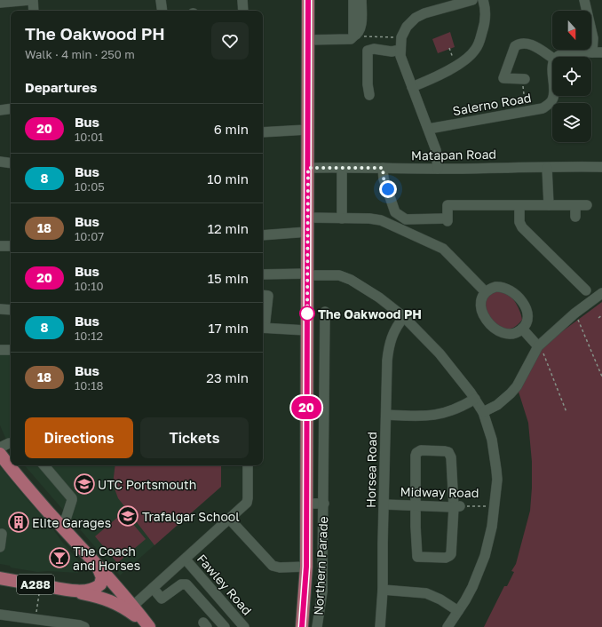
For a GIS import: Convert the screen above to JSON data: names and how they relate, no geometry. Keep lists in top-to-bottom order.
{
  "streets": {
    "main road": ["Northern Parade", "A288"],
    "street": [
      "Salerno Road",
      "Matapan Road",
      "Horsea Road",
      "Midway Road",
      "Fawley Road"
    ]
  },
  "crossings": [
    ["Matapan Road", "Northern Parade"],
    ["Horsea Road", "Midway Road"]
  ],
  "places": {
    "other": ["The Oakwood PH"],
    "school or university": ["UTC Portsmouth", "Trafalgar School"],
    "building": ["Elite Garages"],
    "bar": ["The Coach and Horses"]
  },
  "lines": ["bus line 20"],
  "north": "bottom",
  "page": {
    "on_map": "20",
    "heading": [
      ["The Oakwood PH", "Walk · 4 min · 250 m"],
      "Departures"
    ],
    "list": [
      {
        "mark": "20",
        "name": "Bus",
        "note": "10:01",
        "value": "6 min"
      },
      {
        "mark": "8",
        "name": "Bus",
        "note": "10:05",
        "value": "10 min"
      },
      {
        "mark": "18",
        "name": "Bus",
        "note": "10:07",
        "value": "12 min"
      },
      {
        "mark": "20",
        "name": "Bus",
        "note": "10:10",
        "value": "15 min"
      },
      {
        "mark": "8",
        "name": "Bus",
        "note": "10:12",
        "value": "17 min"
      },
      {
        "mark": "18",
        "name": "Bus",
        "note": "10:18",
        "value": "23 min"
      }
    ],
    "buttons": ["Directions", "Tickets"]
  }
}
